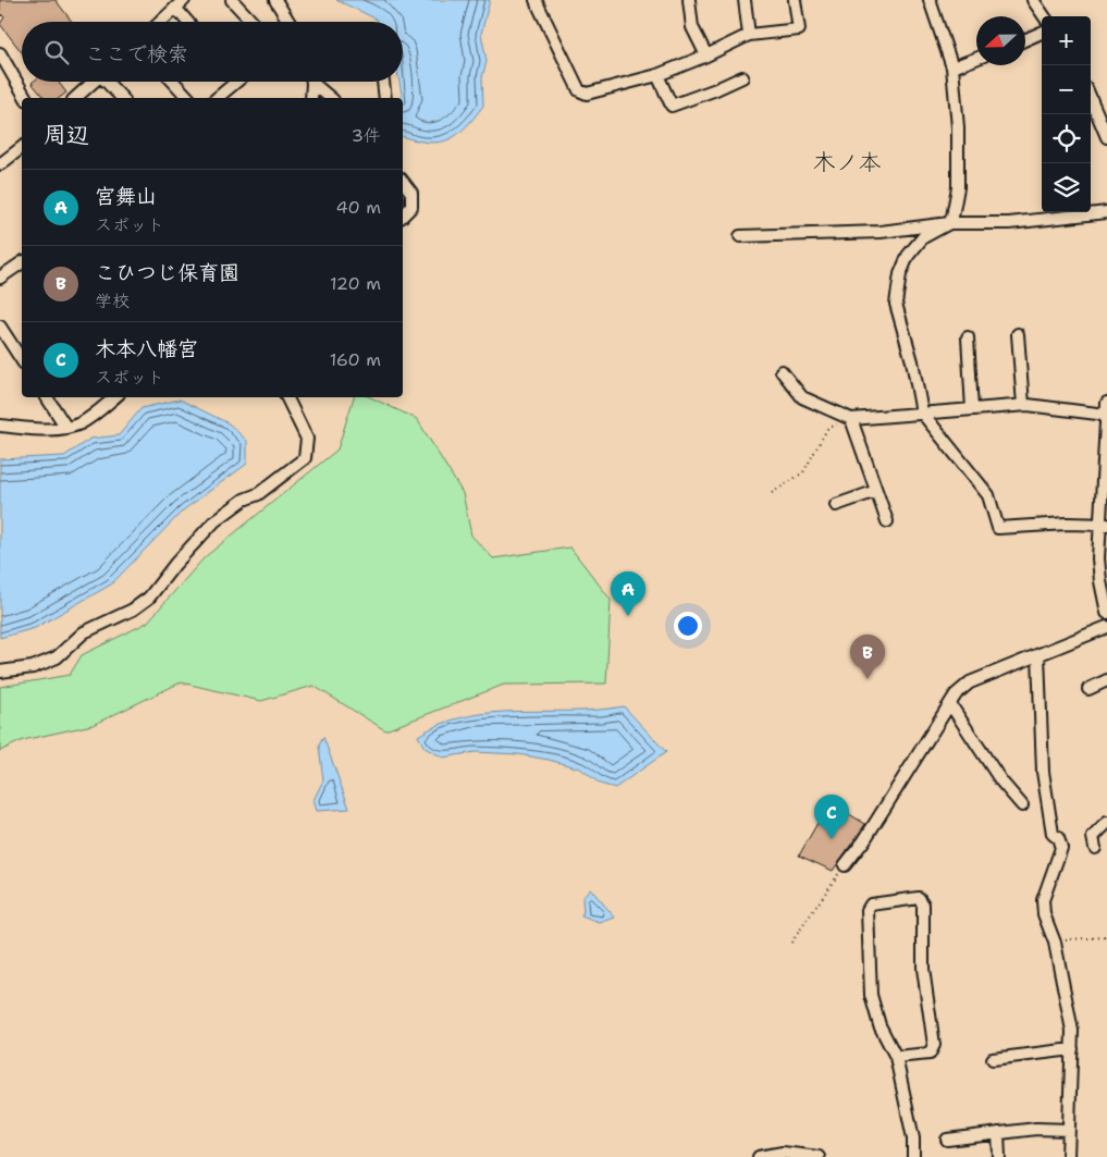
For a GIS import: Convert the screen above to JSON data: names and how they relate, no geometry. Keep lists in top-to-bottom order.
{
  "districts": ["木ノ本"],
  "north": "left",
  "page": {
    "map_buttons": ["+", "−"],
    "search": "ここで検索",
    "heading": ["周辺", "3件"],
    "list": [
      {
        "mark": "A",
        "name": "宮舞山",
        "note": "スポット",
        "value": "40 m"
      },
      {
        "mark": "B",
        "name": "こひつじ保育園",
        "note": "学校",
        "value": "120 m"
      },
      {
        "mark": "C",
        "name": "木本八幡宮",
        "note": "スポット",
        "value": "160 m"
      }
    ],
    "pins": ["A", "B", "C"]
  }
}
